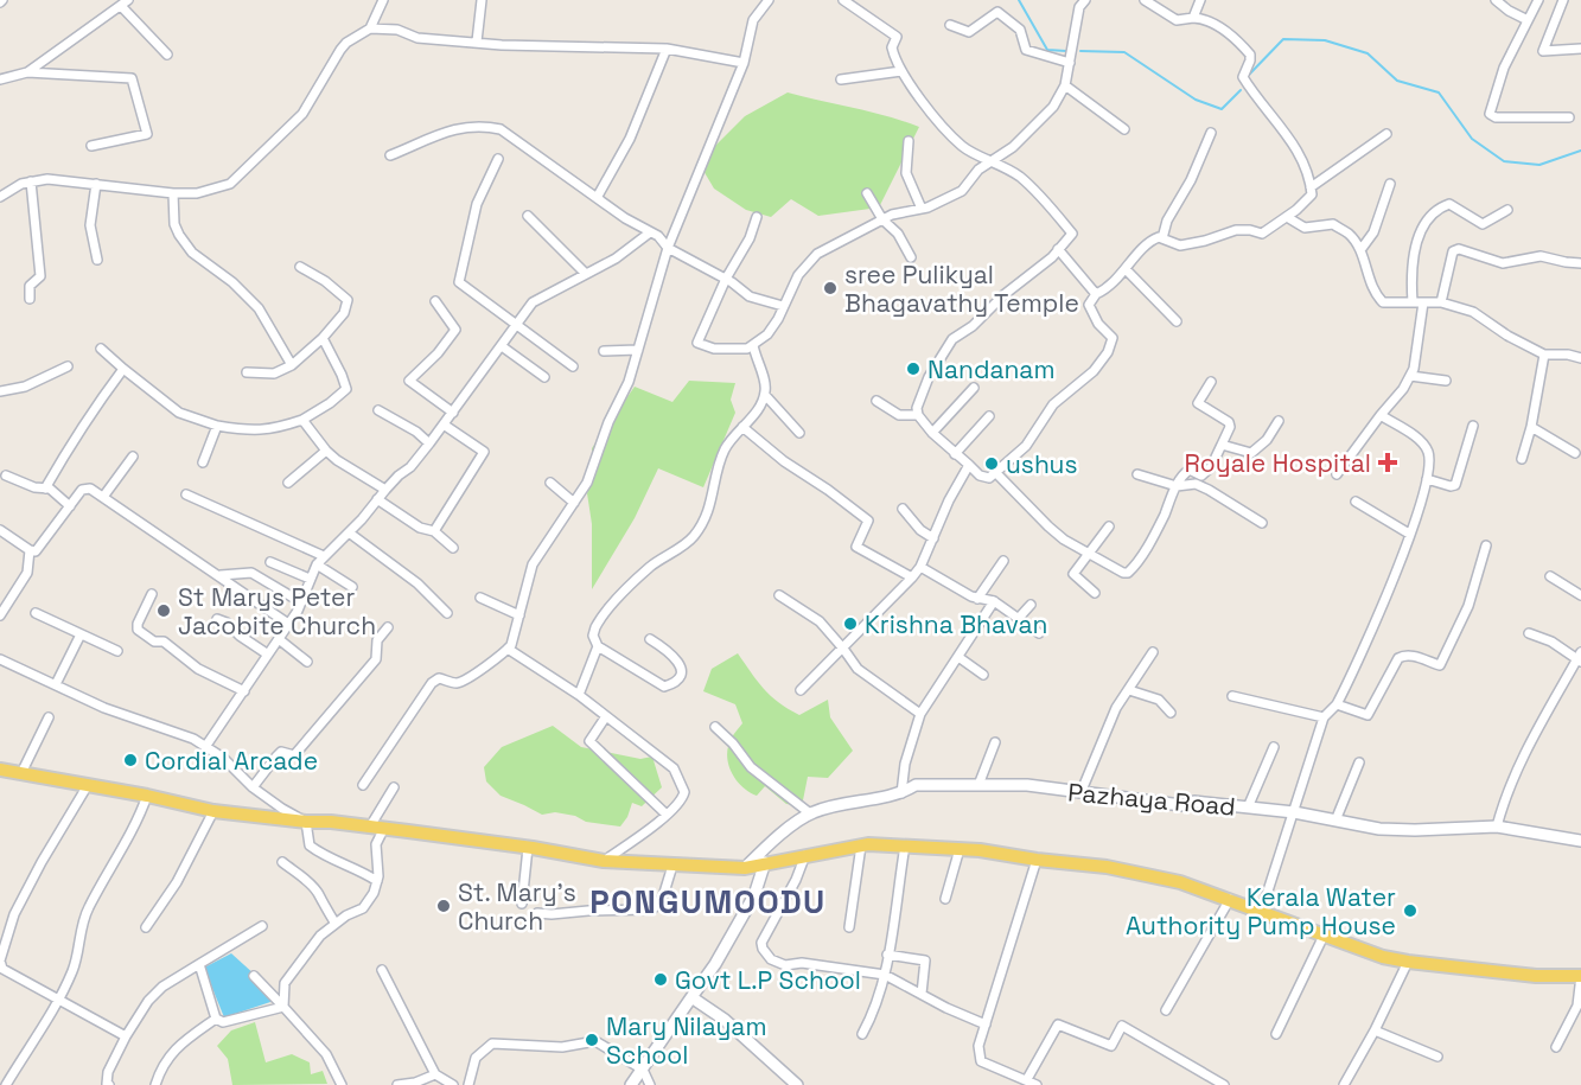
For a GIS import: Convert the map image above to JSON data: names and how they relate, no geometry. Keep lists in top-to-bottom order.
{
  "streets": {
    "street": ["Pazhaya Road"]
  },
  "districts": ["PONGUMOODU"],
  "places": {
    "other": [
      "sree Pulikyal Bhagavathy Temple",
      "Nandanam",
      "ushus",
      "St Marys Peter Jacobite Church",
      "Krishna Bhavan",
      "Cordial Arcade",
      "St. Mary's Church",
      "Kerala Water Authority Pump House",
      "Govt L.P School",
      "Mary Nilayam School"
    ],
    "health": ["Royale Hospital"]
  }
}
